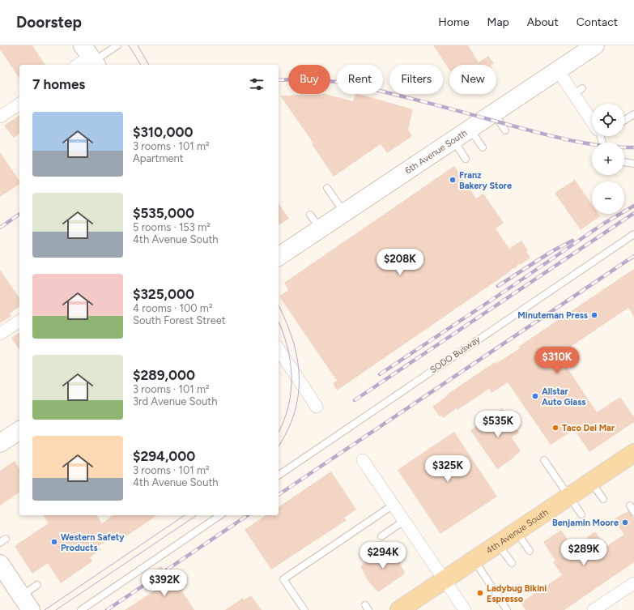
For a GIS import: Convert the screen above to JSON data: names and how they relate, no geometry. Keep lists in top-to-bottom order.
{
  "streets": {
    "main road": ["6th Avenue South", "4th Avenue South"],
    "lane": ["SODO Busway"]
  },
  "places": [
    "Franz Bakery Store",
    "Minuteman Press",
    "Allstar Auto Glass",
    "Taco Del Mar",
    "Benjamin Moore",
    "Western Safety Products",
    "Ladybug Bikini Espresso"
  ],
  "page": {
    "header": "Doorstep",
    "nav": [
      "Home",
      "Map",
      "About",
      "Contact"
    ],
    "chip": [
      "Buy",
      "Rent",
      "Filters",
      "New"
    ],
    "heading": "7 homes",
    "map_buttons": ["+", "−"],
    "list": [
      {
        "name": "$310,000",
        "note": "3 rooms · 101 m² · Apartment"
      },
      {
        "name": "$535,000",
        "note": "5 rooms · 153 m² · 4th Avenue South"
      },
      {
        "name": "$325,000",
        "note": "4 rooms · 100 m² · South Forest Street"
      },
      {
        "name": "$289,000",
        "note": "3 rooms · 101 m² · 3rd Avenue South"
      },
      {
        "name": "$294,000",
        "note": "3 rooms · 101 m² · 4th Avenue South"
      }
    ],
    "price": [
      "$208K",
      "$310K",
      "$535K",
      "$325K",
      "$289K",
      "$294K",
      "$392K"
    ]
  }
}
